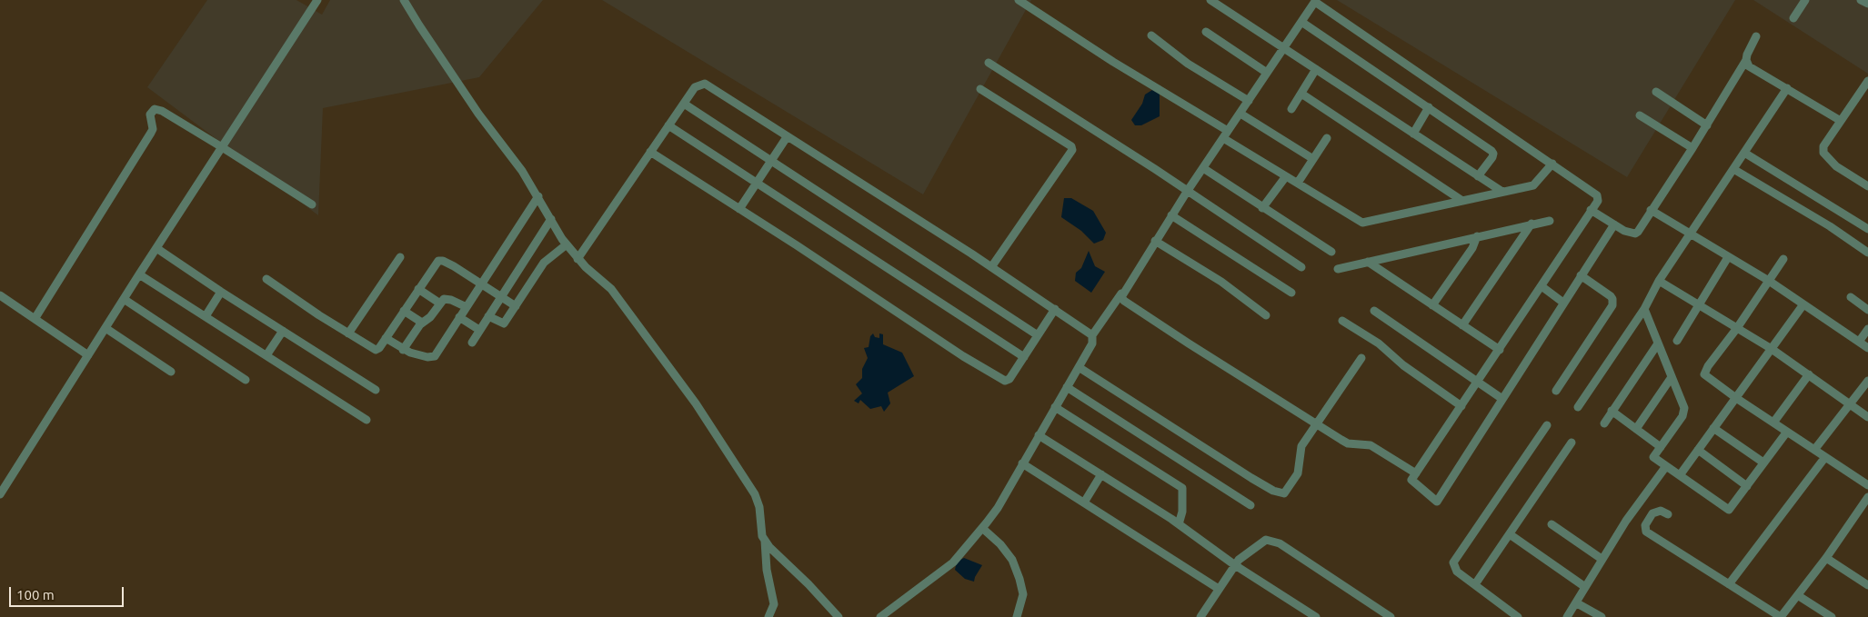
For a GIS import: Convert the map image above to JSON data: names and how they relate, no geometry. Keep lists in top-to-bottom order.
{
  "scale_bar": "100 m"
}
